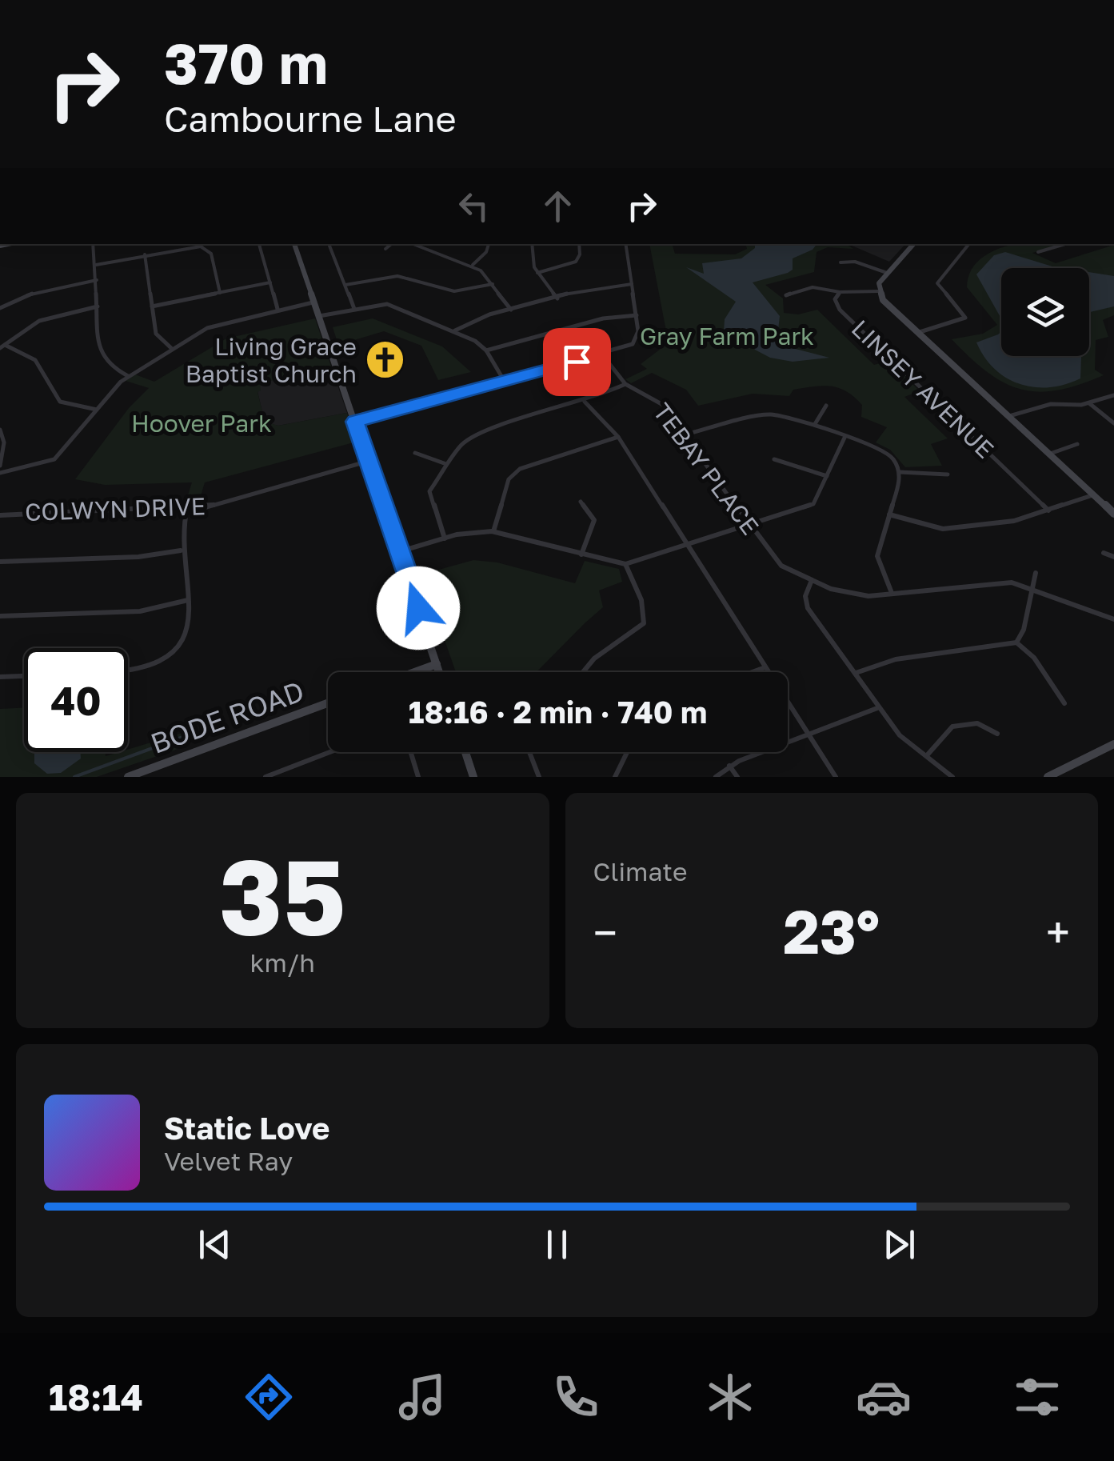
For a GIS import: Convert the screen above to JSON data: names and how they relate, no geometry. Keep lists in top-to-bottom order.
{
  "streets": {
    "street": [
      "LINSEY AVENUE",
      "TEBAY PLACE",
      "COLWYN DRIVE",
      "BODE ROAD"
    ]
  },
  "parks": ["Gray Farm Park", "Hoover Park"],
  "places": {
    "church": ["Living Grace Baptist Church"]
  },
  "page": {
    "turn": ["370 m", "Cambourne Lane"],
    "limit": "40",
    "trip": "18:16 · 2 min · 740 m",
    "tile": [
      ["35", "km/h"],
      "Climate"
    ],
    "heat": ["−", "23°", "+"],
    "song": ["Static Love", "Velvet Ray"],
    "tabs": "18:14"
  }
}
